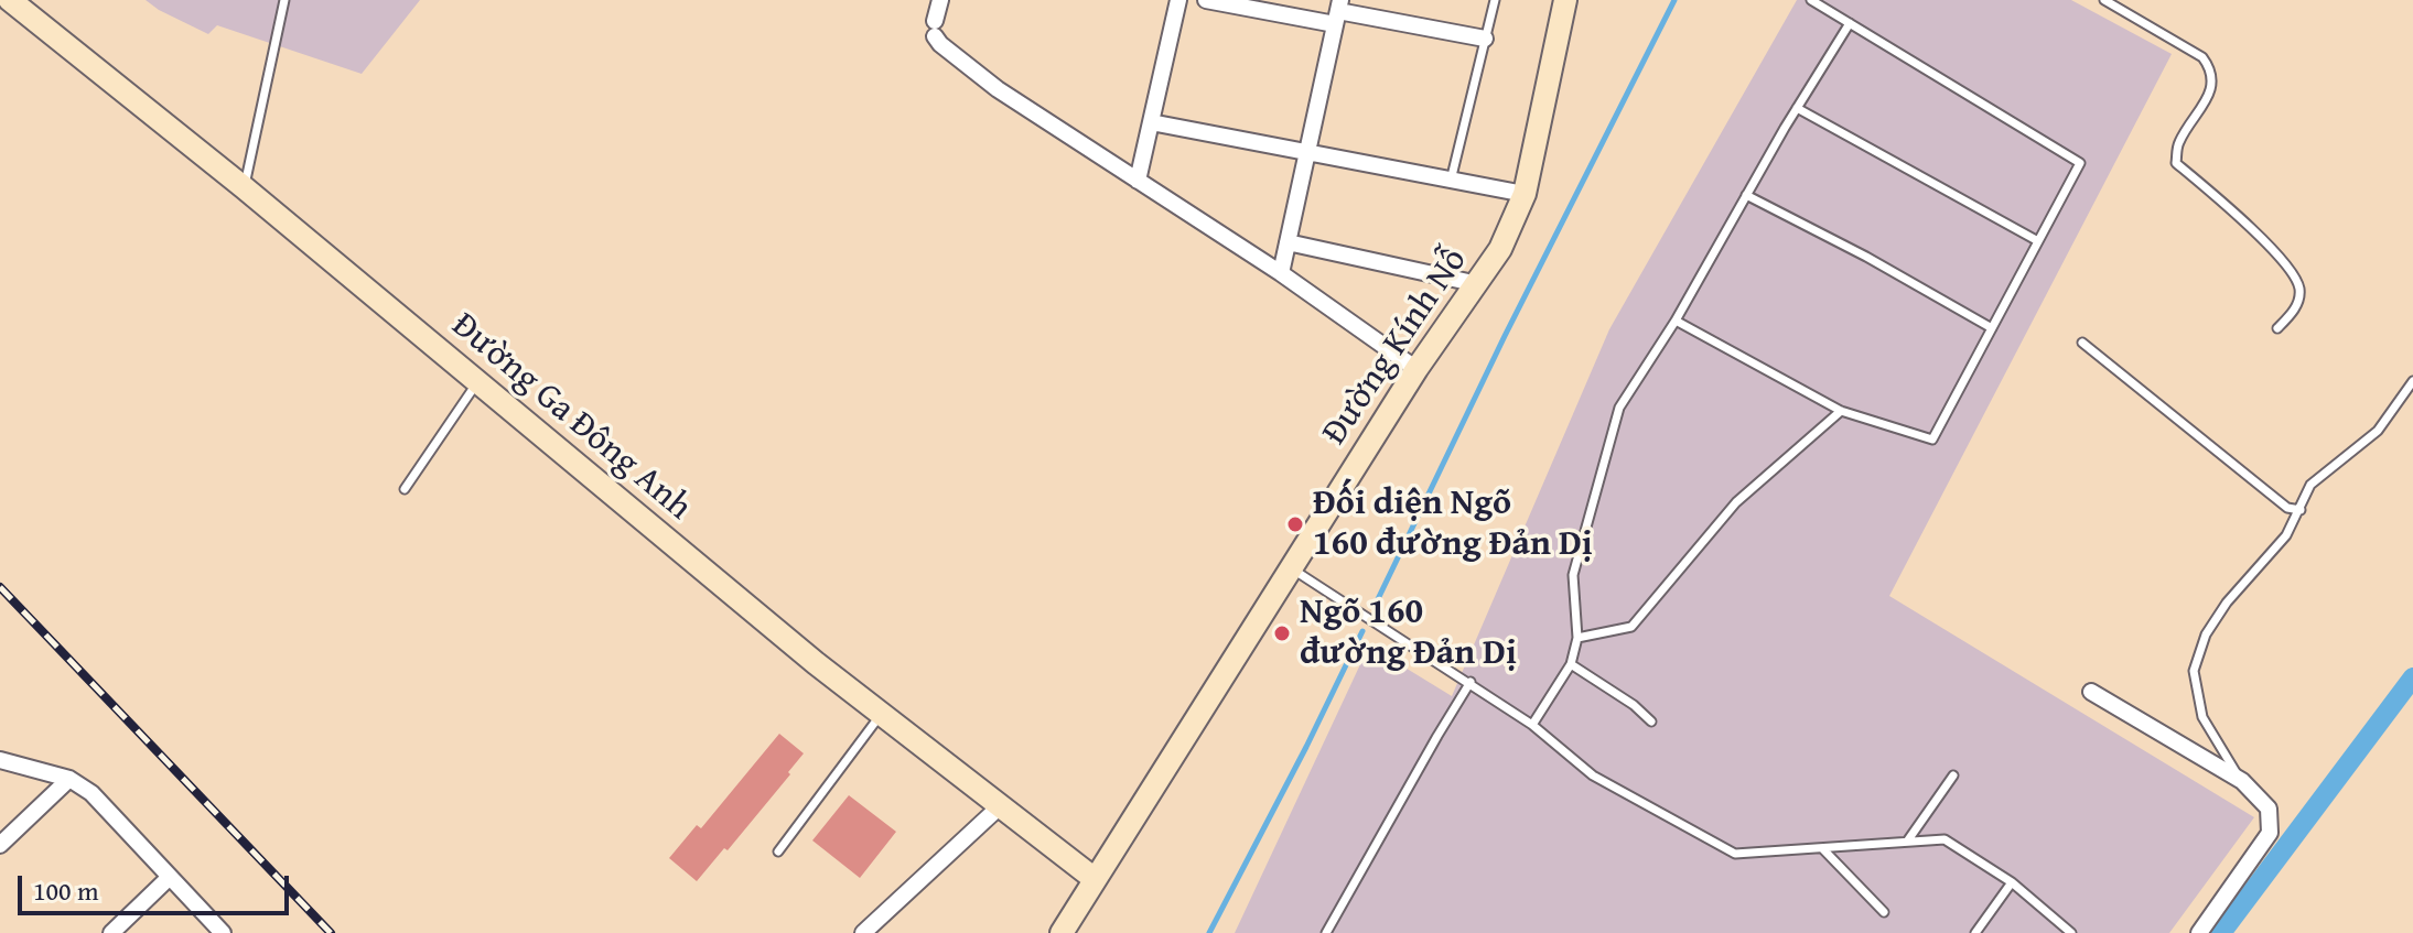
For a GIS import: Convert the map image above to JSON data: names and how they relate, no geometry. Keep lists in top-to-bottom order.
{
  "streets": {
    "street": ["Đường Kính Nỗ", "Đường Ga Đông Anh"]
  },
  "crossings": [
    ["Đường Kính Nỗ", "Đường Ga Đông Anh"]
  ],
  "places": ["Đối diện Ngõ 160 đường Đản Dị", "Ngõ 160 đường Đản Dị"],
  "scale_bar": "100 m"
}
